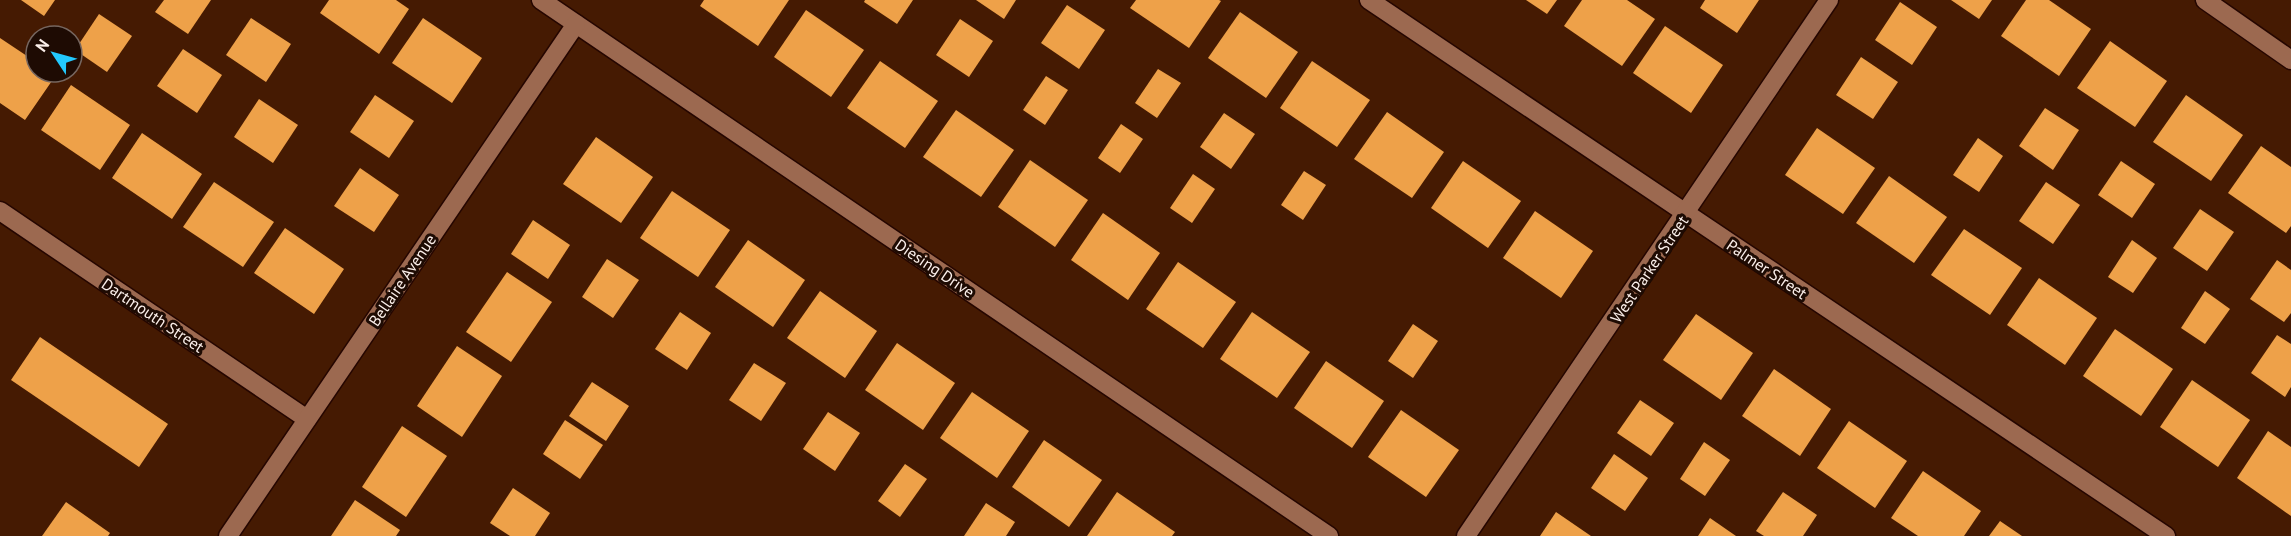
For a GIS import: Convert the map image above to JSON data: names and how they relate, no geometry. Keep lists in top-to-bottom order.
{
  "streets": {
    "street": [
      "Diesing Drive",
      "West Parker Street",
      "Palmer Street",
      "Bellaire Avenue",
      "Dartmouth Street"
    ]
  },
  "crossings": [
    ["Diesing Drive", "Bellaire Avenue"],
    ["West Parker Street", "Palmer Street"],
    ["Bellaire Avenue", "Dartmouth Street"]
  ],
  "north": "top left"
}
